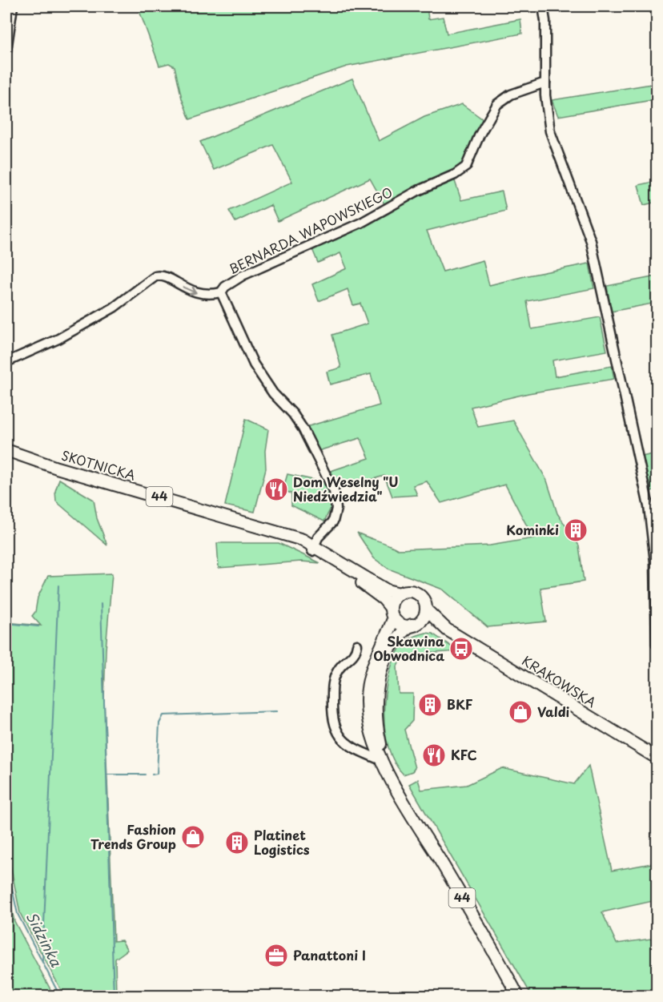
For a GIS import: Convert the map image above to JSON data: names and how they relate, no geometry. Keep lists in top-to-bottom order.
{
  "streets": {
    "main road": ["SKOTNICKA", "44", "KRAKOWSKA"],
    "street": ["BERNARDA WAPOWSKIEGO"]
  },
  "crossings": [
    ["BERNARDA WAPOWSKIEGO", "SKOTNICKA"],
    ["SKOTNICKA", "44"],
    ["44", "KRAKOWSKA"]
  ],
  "water": ["Sidzinka"],
  "places": {
    "restaurant": ["Dom Weselny \"U Niedźwiedzia\"", "KFC"],
    "building": ["Kominki", "BKF", "Platinet Logistics"],
    "bus stop": ["Skawina Obwodnica"],
    "shop": ["Valdi", "Fashion Trends Group"],
    "office": ["Panattoni I"]
  }
}
